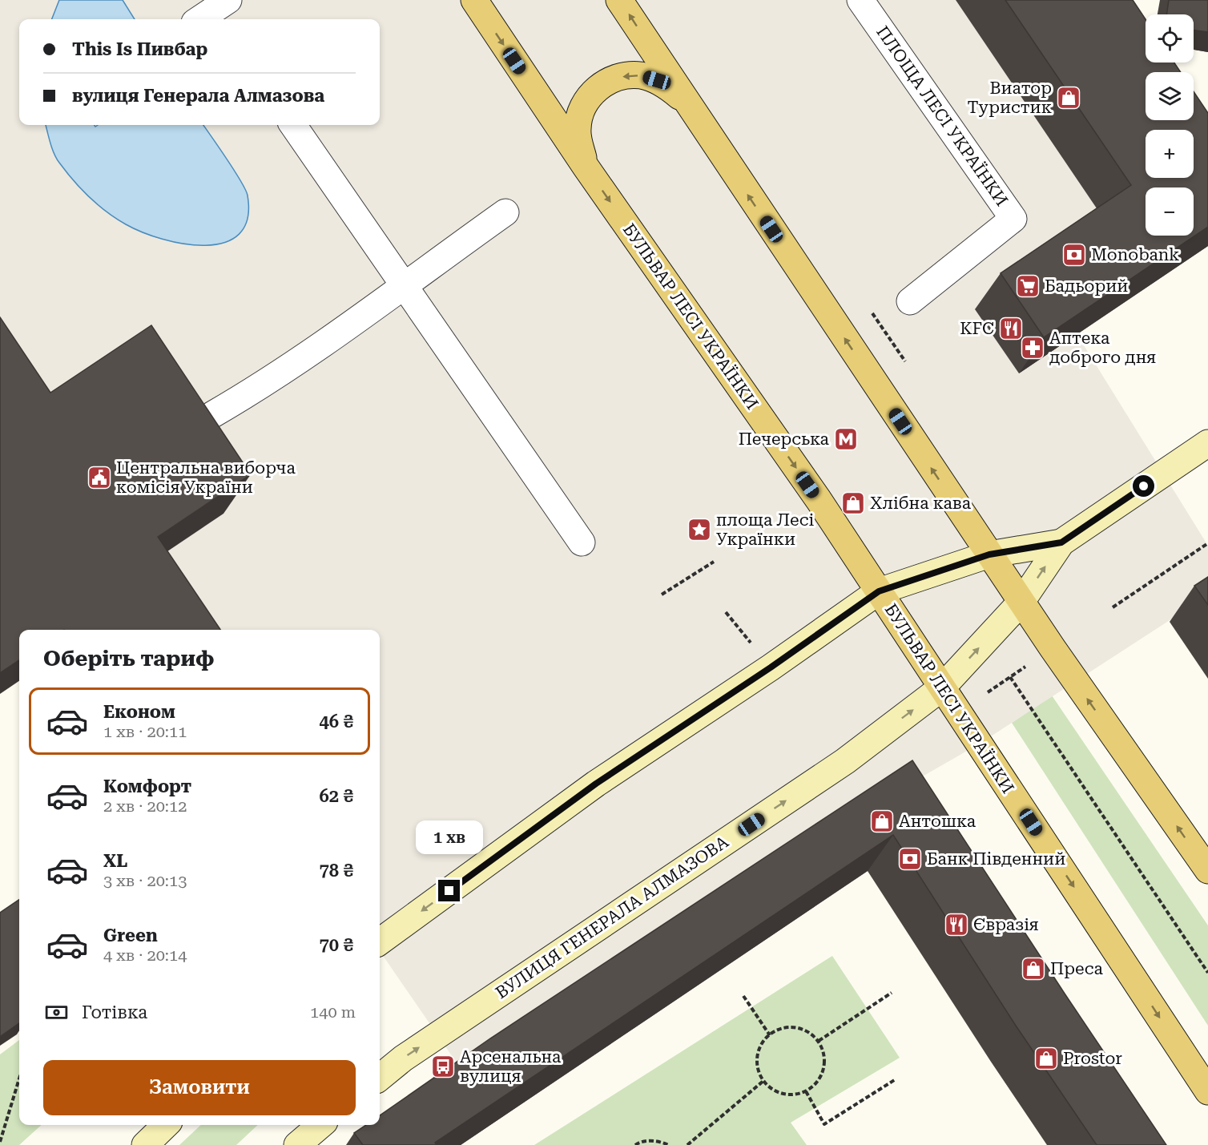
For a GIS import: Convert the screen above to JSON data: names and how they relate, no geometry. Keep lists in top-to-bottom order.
{
  "streets": {
    "main road": ["БУЛЬВАР ЛЕСІ УКРАЇНКИ", "ВУЛИЦЯ ГЕНЕРАЛА АЛМАЗОВА"],
    "street": ["ПЛОЩА ЛЕСІ УКРАЇНКИ"]
  },
  "crossings": [
    ["БУЛЬВАР ЛЕСІ УКРАЇНКИ", "ВУЛИЦЯ ГЕНЕРАЛА АЛМАЗОВА"]
  ],
  "places": {
    "shop": [
      "Виатор Туристик",
      "Хлібна кава",
      "Антошка",
      "Преса",
      "Prostor"
    ],
    "bank": ["Monobank", "Банк Пiвденний"],
    "supermarket": ["Бадьорий"],
    "restaurant": ["KFC", "Євразія"],
    "pharmacy": ["Аптека доброго дня"],
    "metro station": ["Печерська"],
    "public building": ["Центральна виборча комісія України"],
    "place": ["площа Лесі Українки"],
    "bus stop": ["Арсенальна вулиця"]
  },
  "page": {
    "map_buttons": ["+", "−"],
    "banner": ["This Is Пивбар", "вулиця Генерала Алмазова"],
    "heading": "Оберіть тариф",
    "list": [
      {
        "name": "Економ",
        "note": "1 хв · 20:11",
        "value": "46 ₴"
      },
      {
        "name": "Комфорт",
        "note": "2 хв · 20:12",
        "value": "62 ₴"
      },
      {
        "name": "XL",
        "note": "3 хв · 20:13",
        "value": "78 ₴"
      },
      {
        "name": "Green",
        "note": "4 хв · 20:14",
        "value": "70 ₴"
      }
    ],
    "bubble": "1 хв",
    "pay": ["Готівка", "140 m"],
    "buttons": "Замовити"
  }
}
